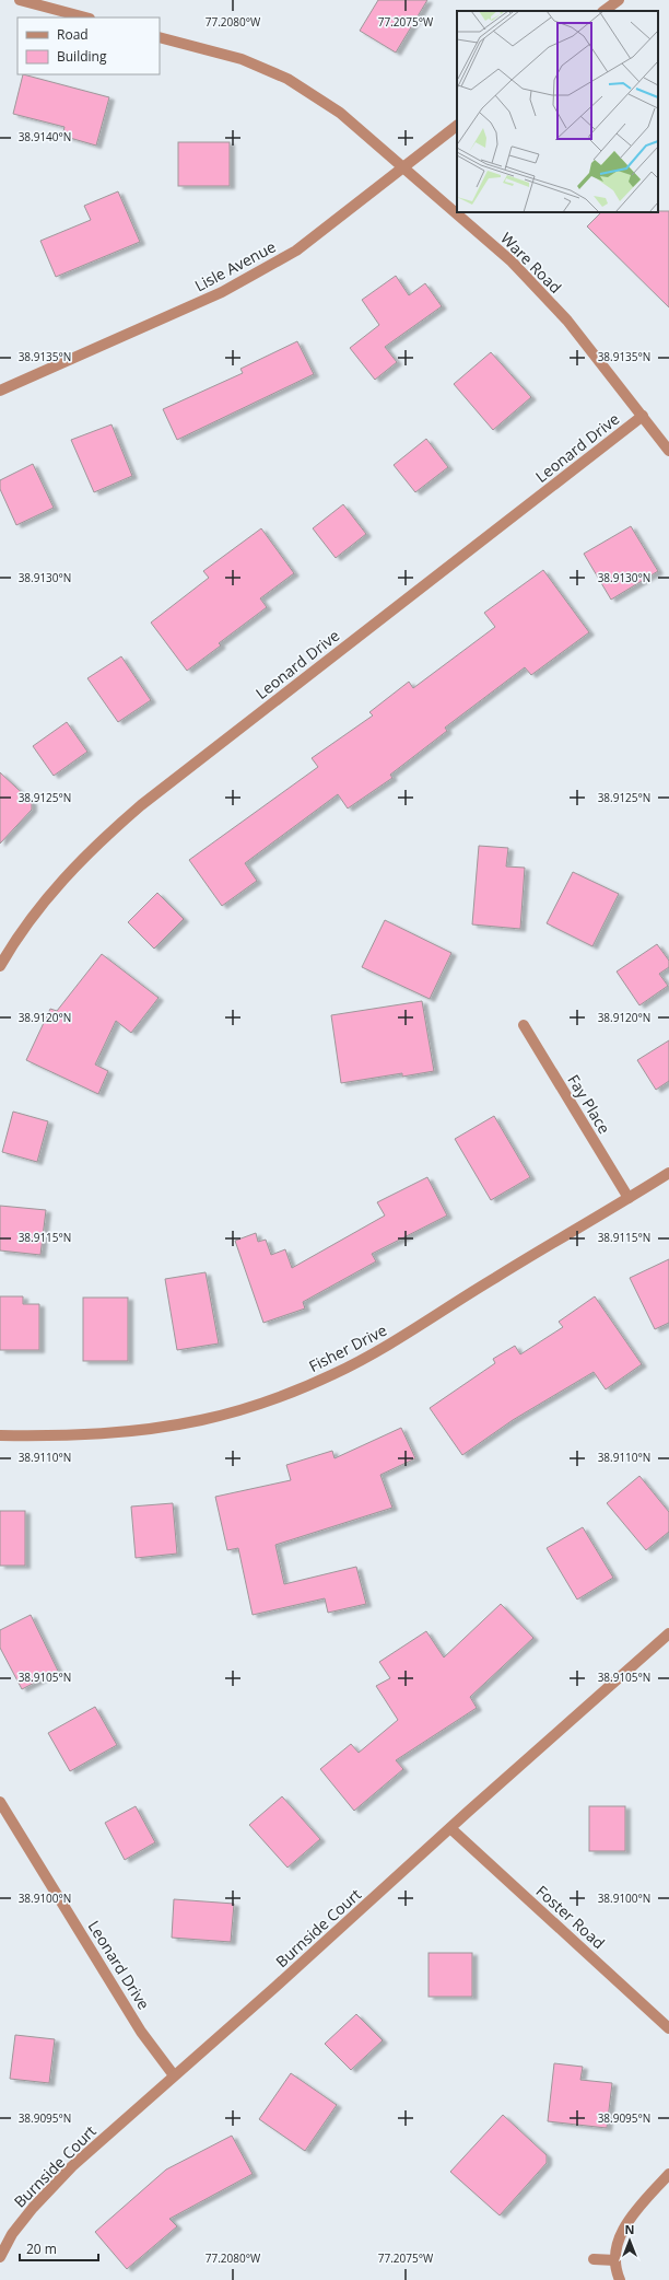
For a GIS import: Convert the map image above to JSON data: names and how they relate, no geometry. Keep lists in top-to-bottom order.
{
  "streets": {
    "street": [
      "Ware Road",
      "Lisle Avenue",
      "Leonard Drive",
      "Fay Place",
      "Fisher Drive",
      "Foster Road",
      "Burnside Court"
    ]
  },
  "crossings": [
    ["Ware Road", "Lisle Avenue"],
    ["Ware Road", "Leonard Drive"],
    ["Leonard Drive", "Burnside Court"],
    ["Fay Place", "Fisher Drive"],
    ["Foster Road", "Burnside Court"]
  ],
  "legend": ["Road", "Building"],
  "scale_bar": "20 m",
  "north": "top",
  "coordinates": [
    "77.2080°W",
    "77.2075°W",
    "38.9140°N",
    "38.9135°N",
    "38.9130°N",
    "38.9125°N",
    "38.9120°N",
    "38.9115°N",
    "38.9110°N",
    "38.9105°N",
    "38.9100°N",
    "38.9095°N"
  ]
}
